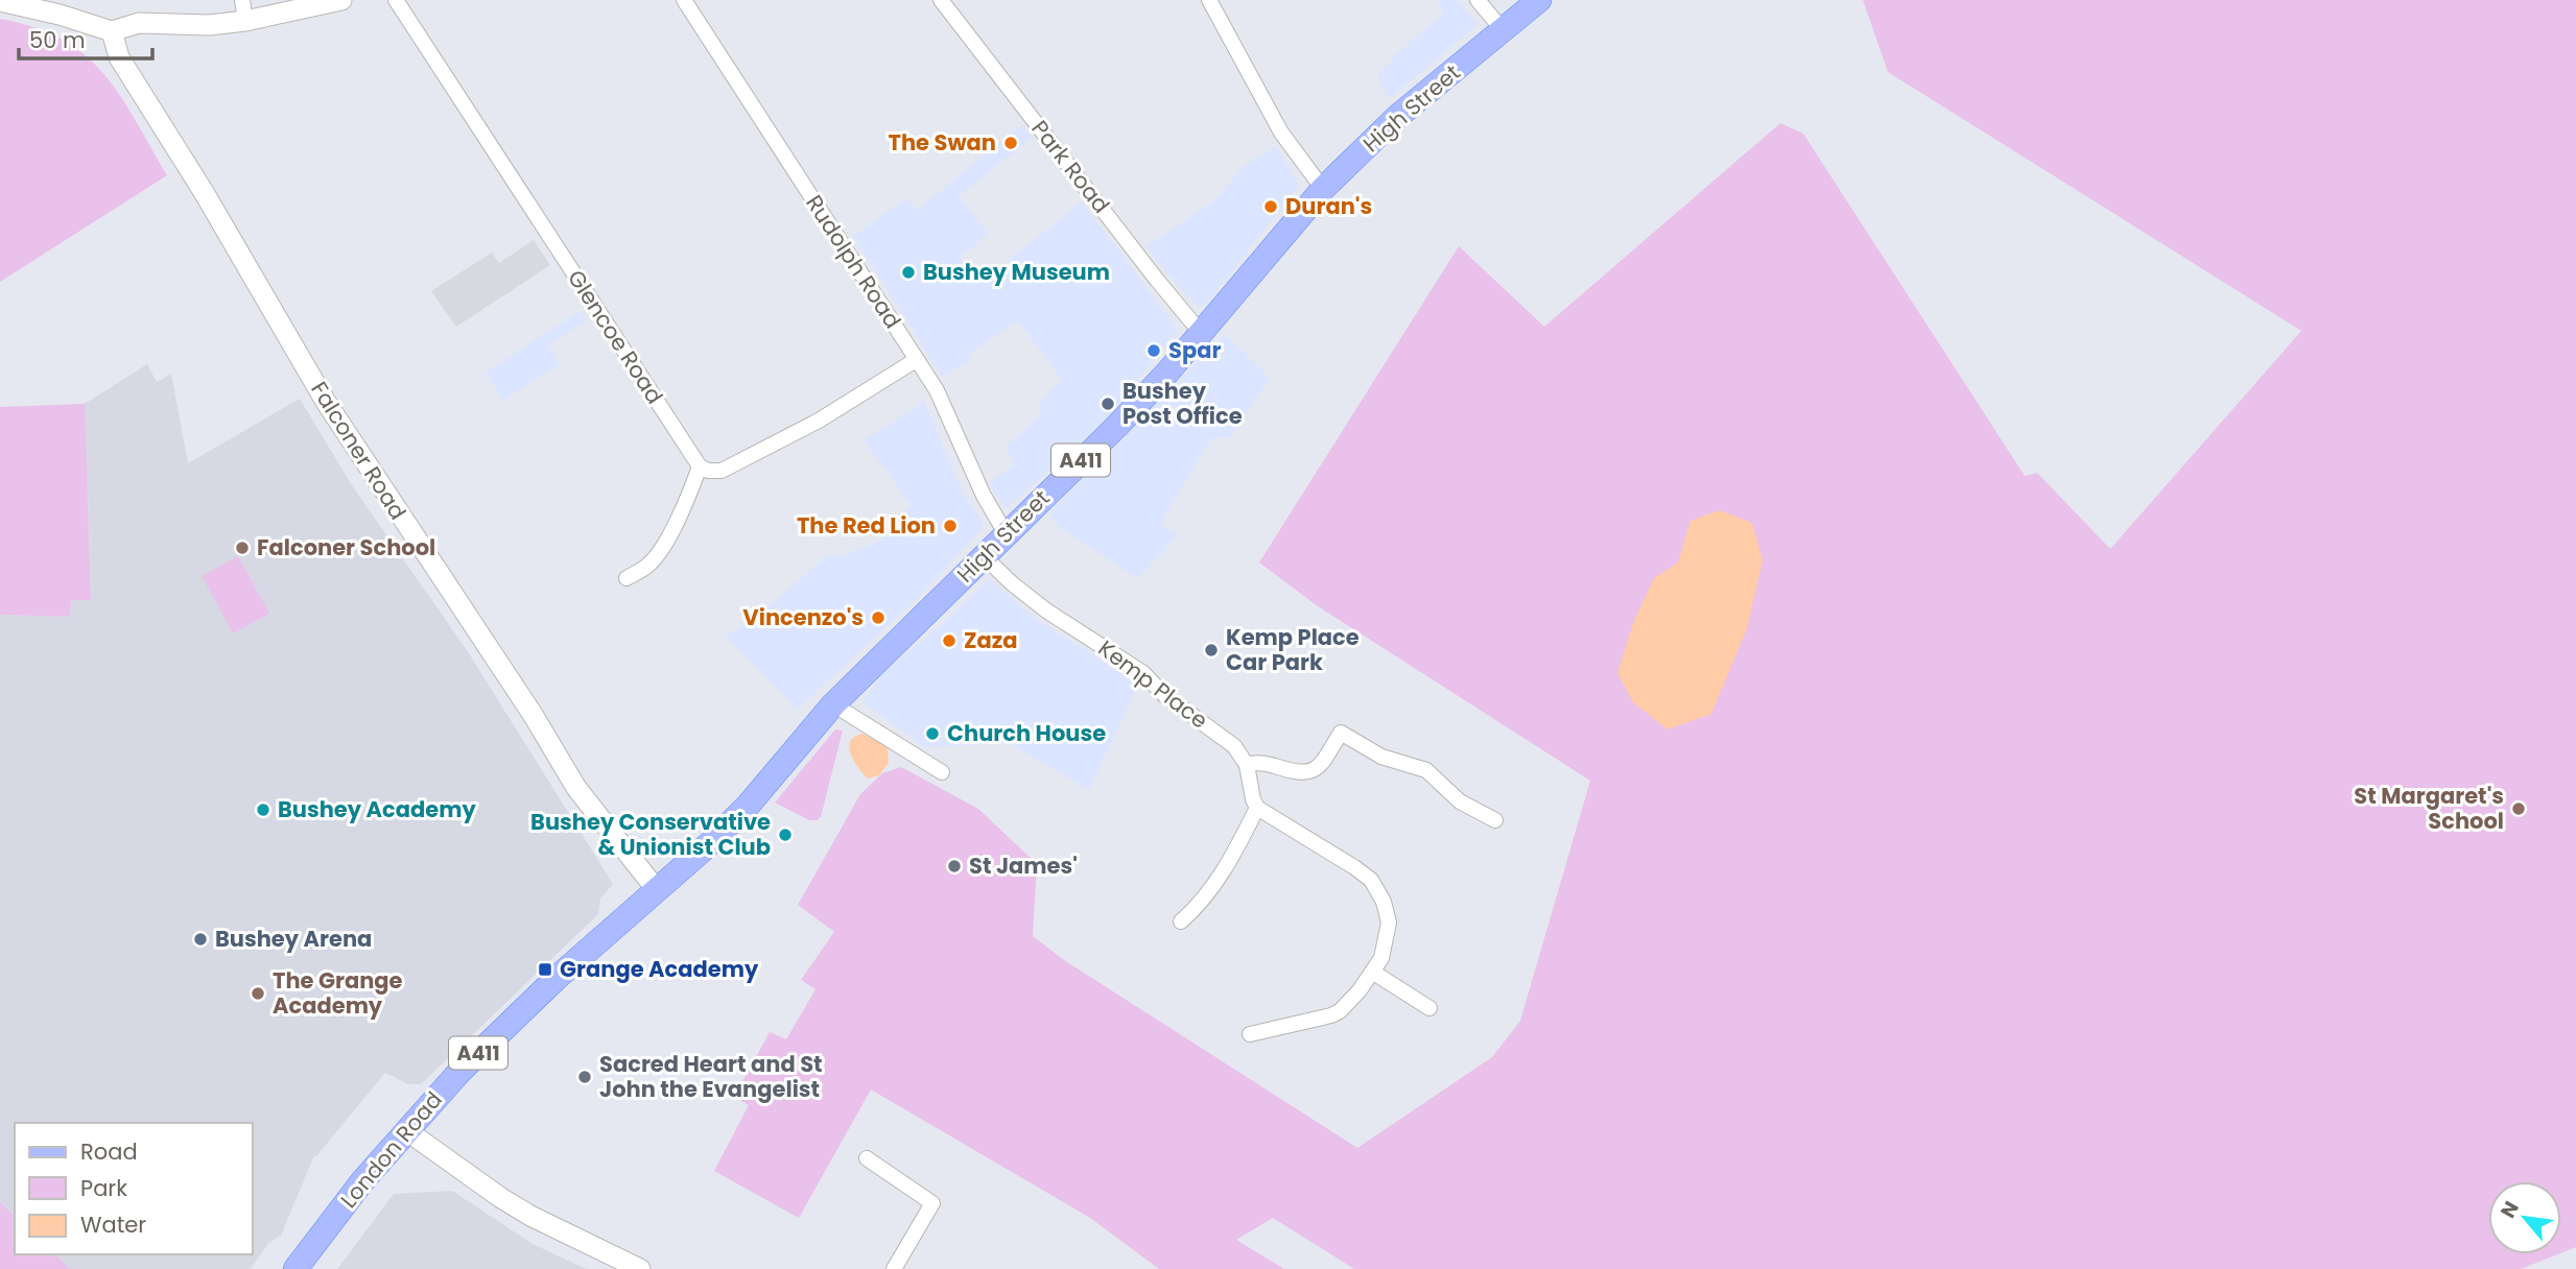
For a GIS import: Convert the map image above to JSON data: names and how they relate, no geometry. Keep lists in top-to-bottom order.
{
  "streets": {
    "main road": ["High Street", "A411", "London Road"],
    "street": [
      "Park Road",
      "Rudolph Road",
      "Glencoe Road",
      "Falconer Road",
      "Kemp Place"
    ]
  },
  "crossings": [
    ["High Street", "Park Road"],
    ["High Street", "Rudolph Road"],
    ["High Street", "Falconer Road"],
    ["High Street", "Kemp Place"],
    ["High Street", "London Road"],
    ["Falconer Road", "London Road"]
  ],
  "places": {
    "other": [
      "The Swan",
      "Duran's",
      "Bushey Museum",
      "Spar",
      "Bushey Post Office",
      "The Red Lion",
      "Falconer School",
      "Vincenzo's",
      "Zaza",
      "Kemp Place Car Park",
      "Church House",
      "St Margaret's School",
      "Bushey Academy",
      "Bushey Conservative & Unionist Club",
      "St James'",
      "Bushey Arena",
      "The Grange Academy",
      "Sacred Heart and St John the Evangelist"
    ],
    "transit": ["Grange Academy"]
  },
  "legend": ["Road", "Park", "Water"],
  "scale_bar": "50 m",
  "north": "top left"
}
